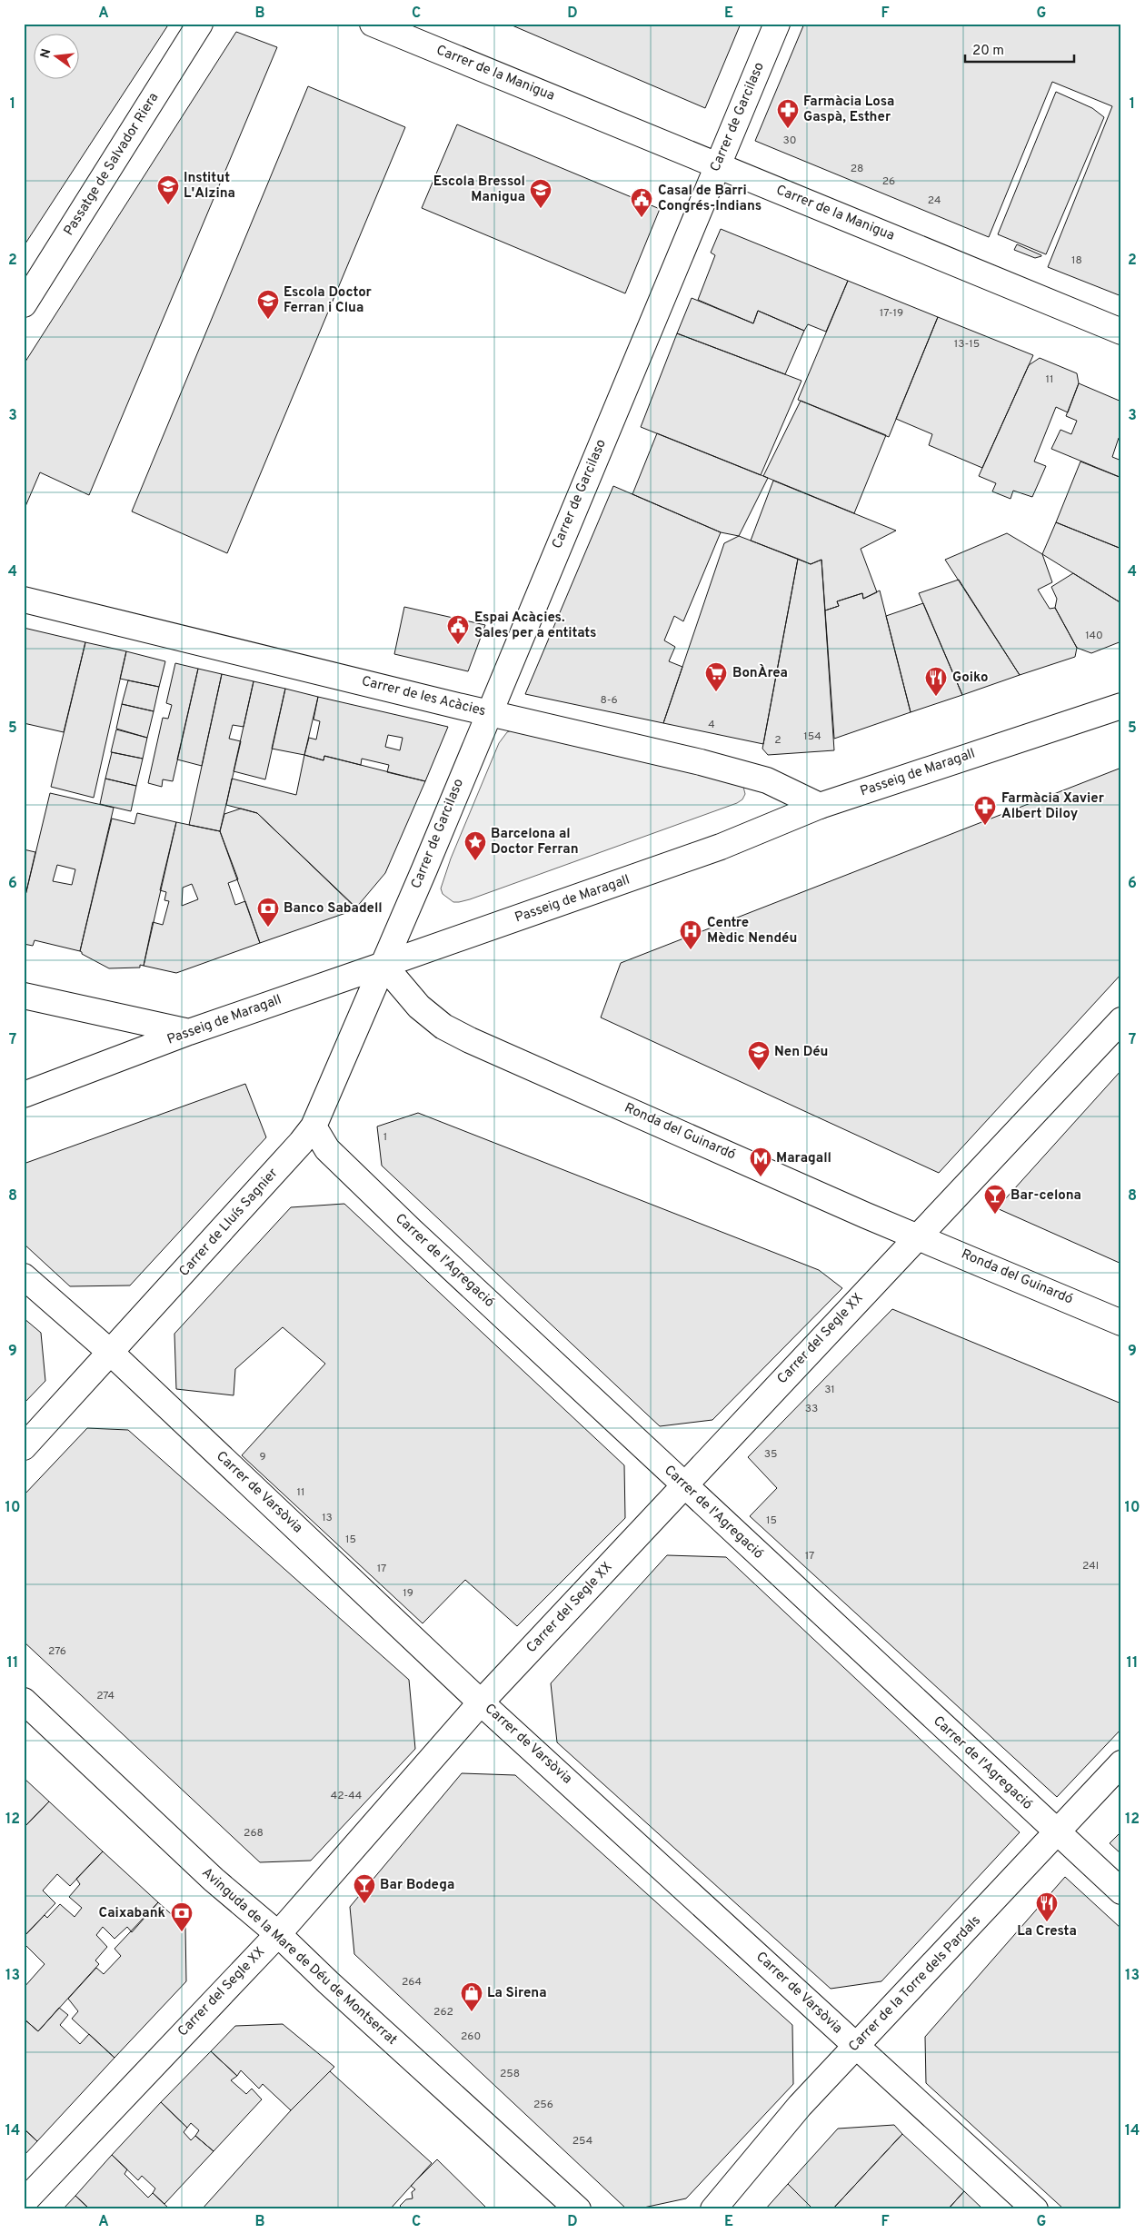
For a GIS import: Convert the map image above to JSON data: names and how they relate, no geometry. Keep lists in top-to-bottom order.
{
  "streets": {
    "street": [
      "Carrer de la Manigua",
      "Carrer de Garcilaso",
      "Passatge de Salvador Riera",
      "Carrer de les Acàcies",
      "Passeig de Maragall",
      "Ronda del Guinardó",
      "Carrer de Lluís Sagnier",
      "Carrer de l'Agregació",
      "Carrer del Segle XX",
      "Carrer de Varsòvia",
      "Avinguda de la Mare de Déu de Montserrat",
      "Carrer de la Torre dels Pardals"
    ]
  },
  "crossings": [
    ["Carrer de la Manigua", "Carrer de Garcilaso"],
    ["Carrer de Garcilaso", "Carrer de les Acàcies"],
    ["Carrer de Garcilaso", "Passeig de Maragall"],
    ["Carrer de Garcilaso", "Ronda del Guinardó"],
    ["Carrer de Garcilaso", "Carrer de Lluís Sagnier"],
    ["Carrer de les Acàcies", "Passeig de Maragall"],
    ["Passeig de Maragall", "Ronda del Guinardó"],
    ["Passeig de Maragall", "Carrer de Lluís Sagnier"],
    ["Ronda del Guinardó", "Carrer de Lluís Sagnier"],
    ["Ronda del Guinardó", "Carrer del Segle XX"],
    ["Carrer de Lluís Sagnier", "Carrer de l'Agregació"],
    ["Carrer de Lluís Sagnier", "Carrer de Varsòvia"],
    ["Carrer de l'Agregació", "Carrer del Segle XX"],
    ["Carrer de l'Agregació", "Carrer de la Torre dels Pardals"],
    ["Carrer del Segle XX", "Carrer de Varsòvia"],
    ["Carrer del Segle XX", "Avinguda de la Mare de Déu de Montserrat"],
    ["Carrer de Varsòvia", "Carrer de la Torre dels Pardals"]
  ],
  "places": {
    "pharmacy": ["Farmàcia Losa Gaspà, Esther", "Farmàcia Xavier Albert Diloy"],
    "school or university": [
      "Institut L'Alzina",
      "Escola Bressol Manigua",
      "Escola Doctor Ferran i Clua",
      "Nen Déu"
    ],
    "public building": ["Casal de Barri Congrés-Indians", "Espai Acàcies. Sales per a entitats"],
    "supermarket": ["BonÀrea"],
    "restaurant": ["Goiko", "La Cresta"],
    "place": ["Barcelona al Doctor Ferran"],
    "bank": ["Banco Sabadell", "Caixabank"],
    "hospital": ["Centre Mèdic Nendéu"],
    "metro station": ["Maragall"],
    "bar": ["Bar-celona", "Bar Bodega"],
    "shop": ["La Sirena"]
  },
  "house_numbers": [
    "30",
    "28",
    "26",
    "24",
    "18",
    "17-19",
    "13-15",
    "11",
    "140",
    "8-6",
    "4",
    "154",
    "2",
    "1",
    "31",
    "33",
    "35",
    "9",
    "11",
    "13",
    "15",
    "15",
    "17",
    "24I",
    "17",
    "19",
    "276",
    "274",
    "42-44",
    "268",
    "264",
    "262",
    "260",
    "258",
    "256",
    "254"
  ],
  "scale_bar": "20 m",
  "north": "left",
  "grid": {
    "columns": [
      "A",
      "B",
      "C",
      "D",
      "E",
      "F",
      "G"
    ],
    "rows": [
      "1",
      "2",
      "3",
      "4",
      "5",
      "6",
      "7",
      "8",
      "9",
      "10",
      "11",
      "12",
      "13",
      "14"
    ]
  }
}
